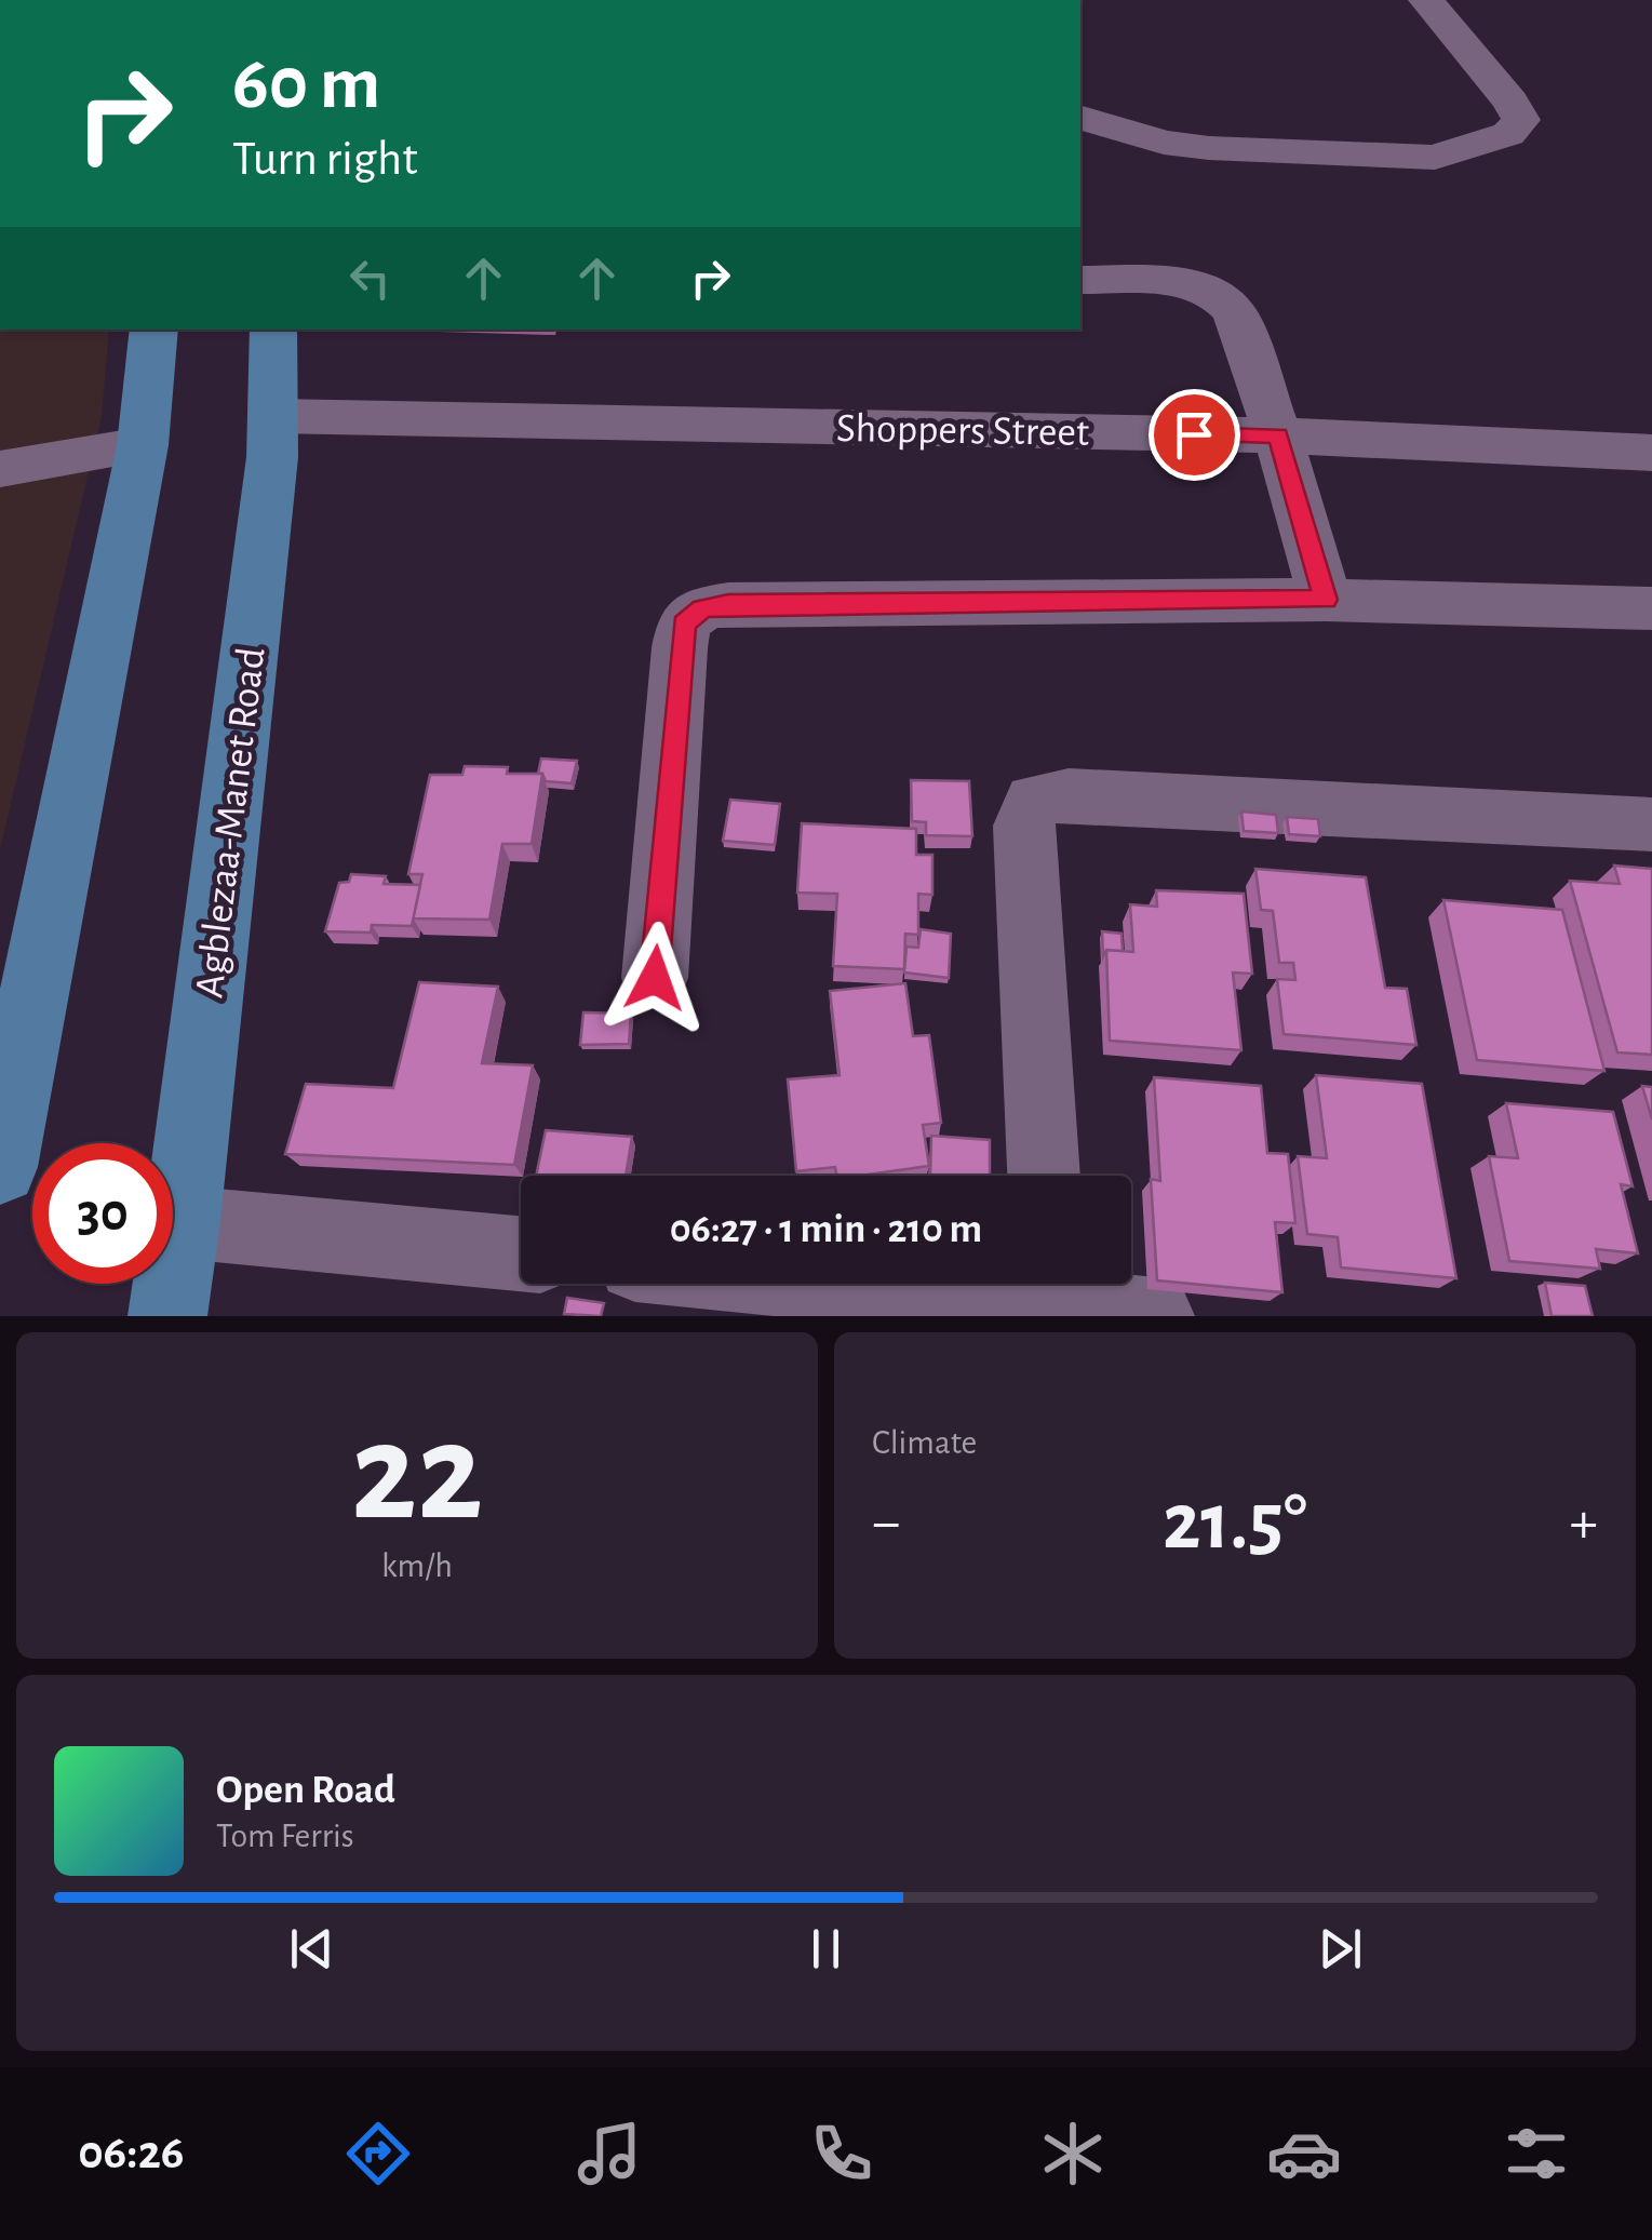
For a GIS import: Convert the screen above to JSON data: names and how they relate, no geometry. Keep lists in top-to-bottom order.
{
  "streets": {
    "main road": ["Agblezaa-Manet Road"],
    "street": ["Shoppers Street"]
  },
  "crossings": [
    ["Shoppers Street", "Agblezaa-Manet Road"]
  ],
  "page": {
    "turn": ["60 m", "Turn right"],
    "limit": "30",
    "trip": "06:27 · 1 min · 210 m",
    "tile": [
      ["22", "km/h"],
      "Climate"
    ],
    "heat": ["−", "21.5°", "+"],
    "song": ["Open Road", "Tom Ferris"],
    "tabs": "06:26"
  }
}
